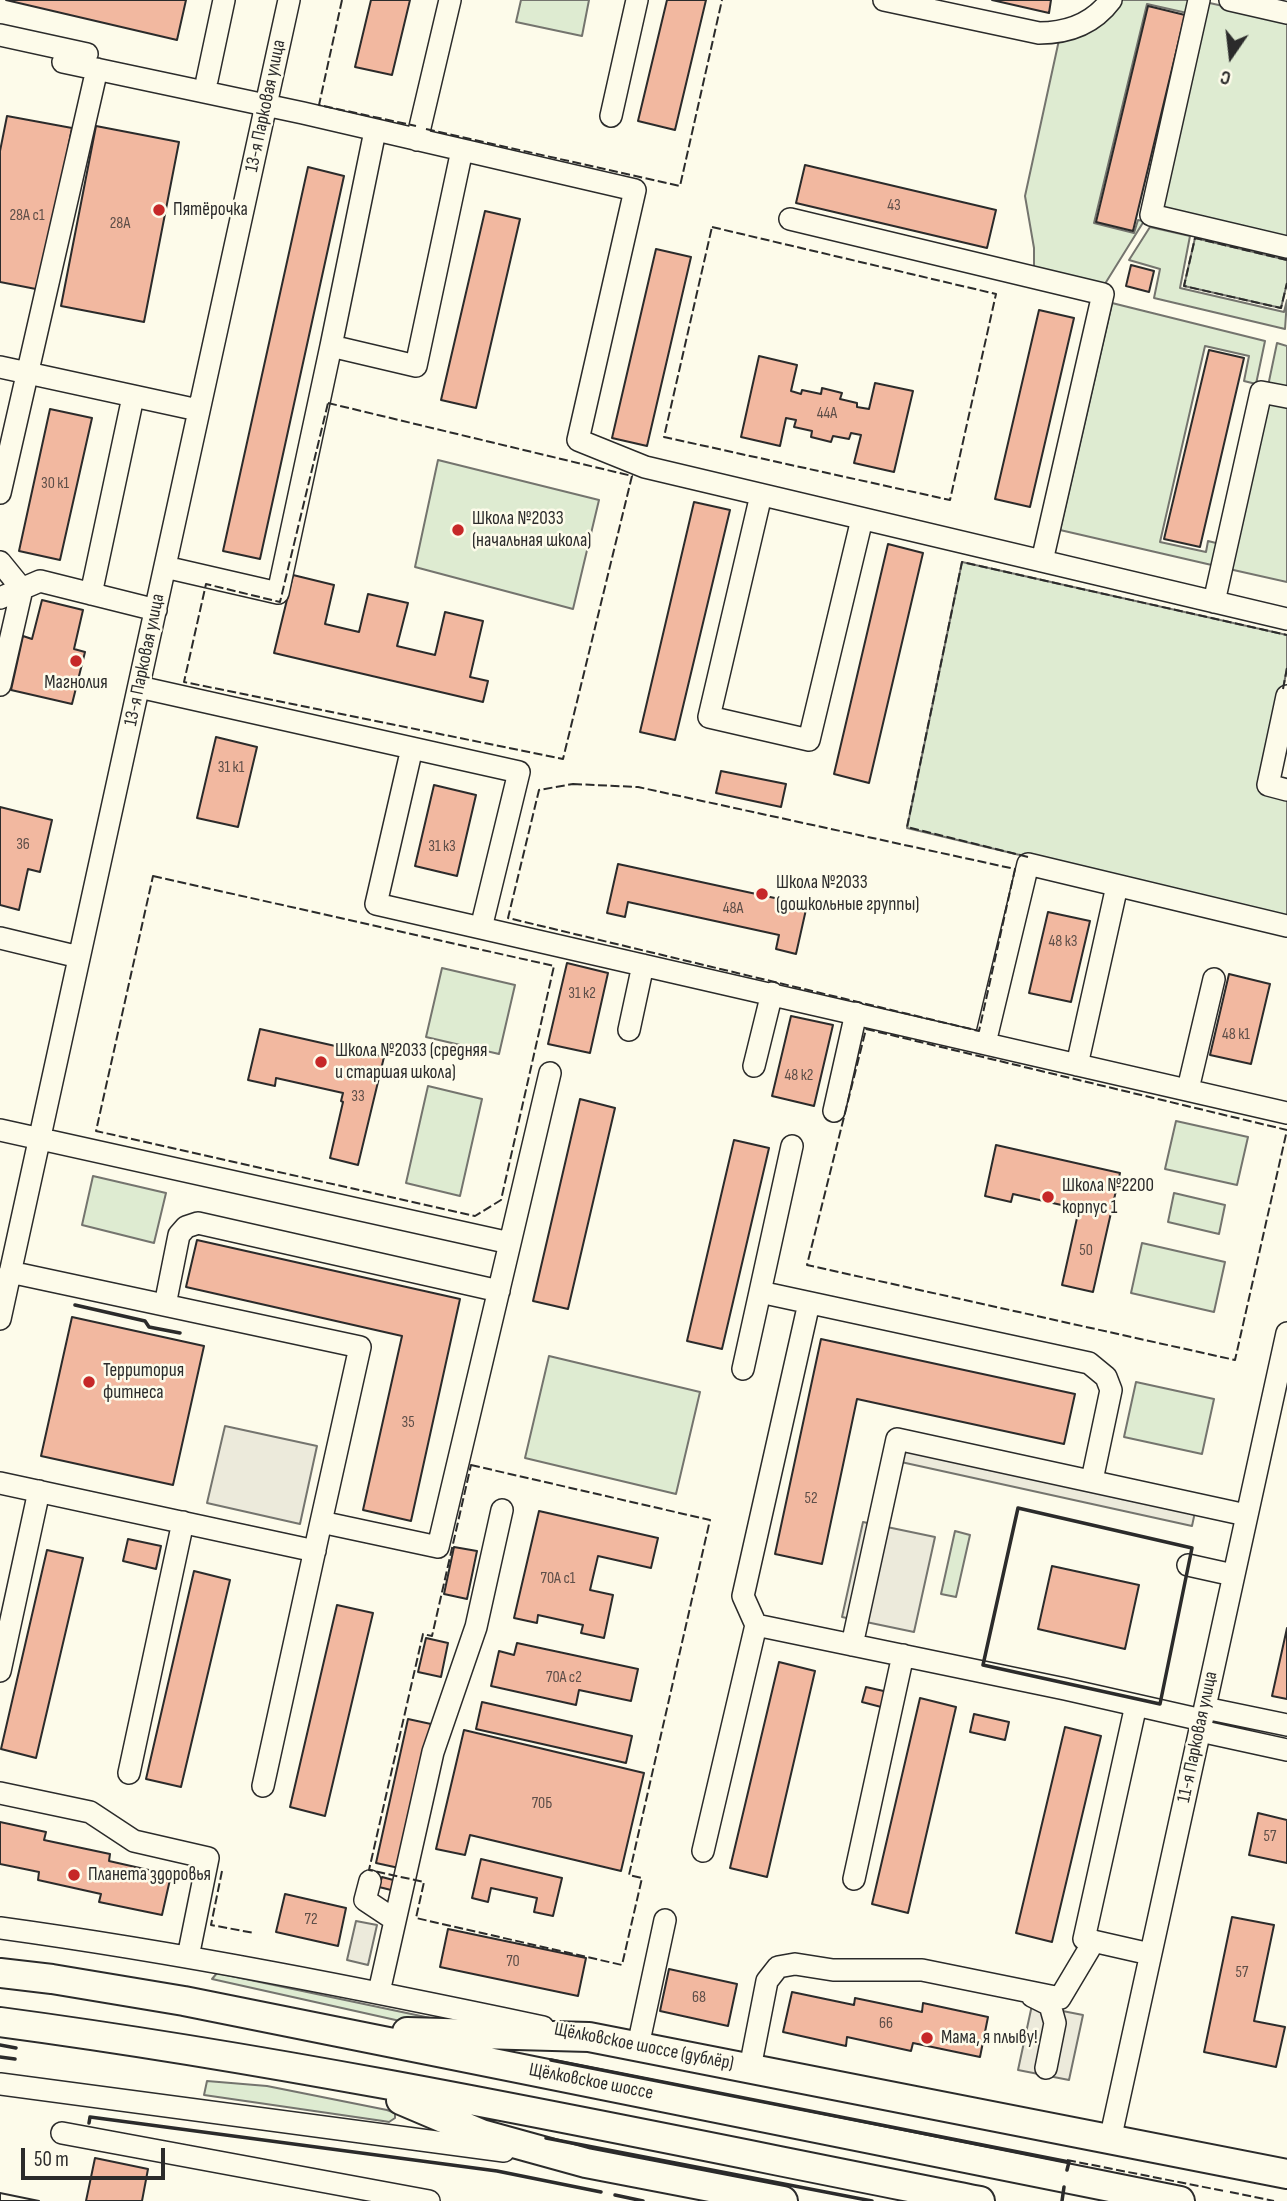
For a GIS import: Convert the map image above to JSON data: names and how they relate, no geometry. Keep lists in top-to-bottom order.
{
  "streets": {
    "main road": ["Щёлковское шоссе (дублёр)", "Щёлковское шоссе"],
    "street": ["13-я Парковая улица", "11-я Парковая улица"]
  },
  "crossings": [
    ["11-я Парковая улица", "Щёлковское шоссе (дублёр)"]
  ],
  "places": [
    "Пятёрочка",
    "Школа №2033 (начальная школа)",
    "Магнолия",
    "Школа №2033 (дошкольные группы)",
    "Школа №2033 (средняя и старшая школа)",
    "Школа №2200 корпус 1",
    "Территория фитнеса",
    "Планета здоровья",
    "Мама, я плыву!"
  ],
  "house_numbers": [
    "43",
    "28А с1",
    "28А",
    "44А",
    "30 к1",
    "31 к1",
    "36",
    "31 к3",
    "48А",
    "48 к3",
    "31 к2",
    "48 к1",
    "48 к2",
    "33",
    "50",
    "35",
    "52",
    "70А с1",
    "70А с2",
    "70Б",
    "57",
    "72",
    "70",
    "57",
    "68",
    "66"
  ],
  "scale_bar": "50 m",
  "north": "bottom"
}
